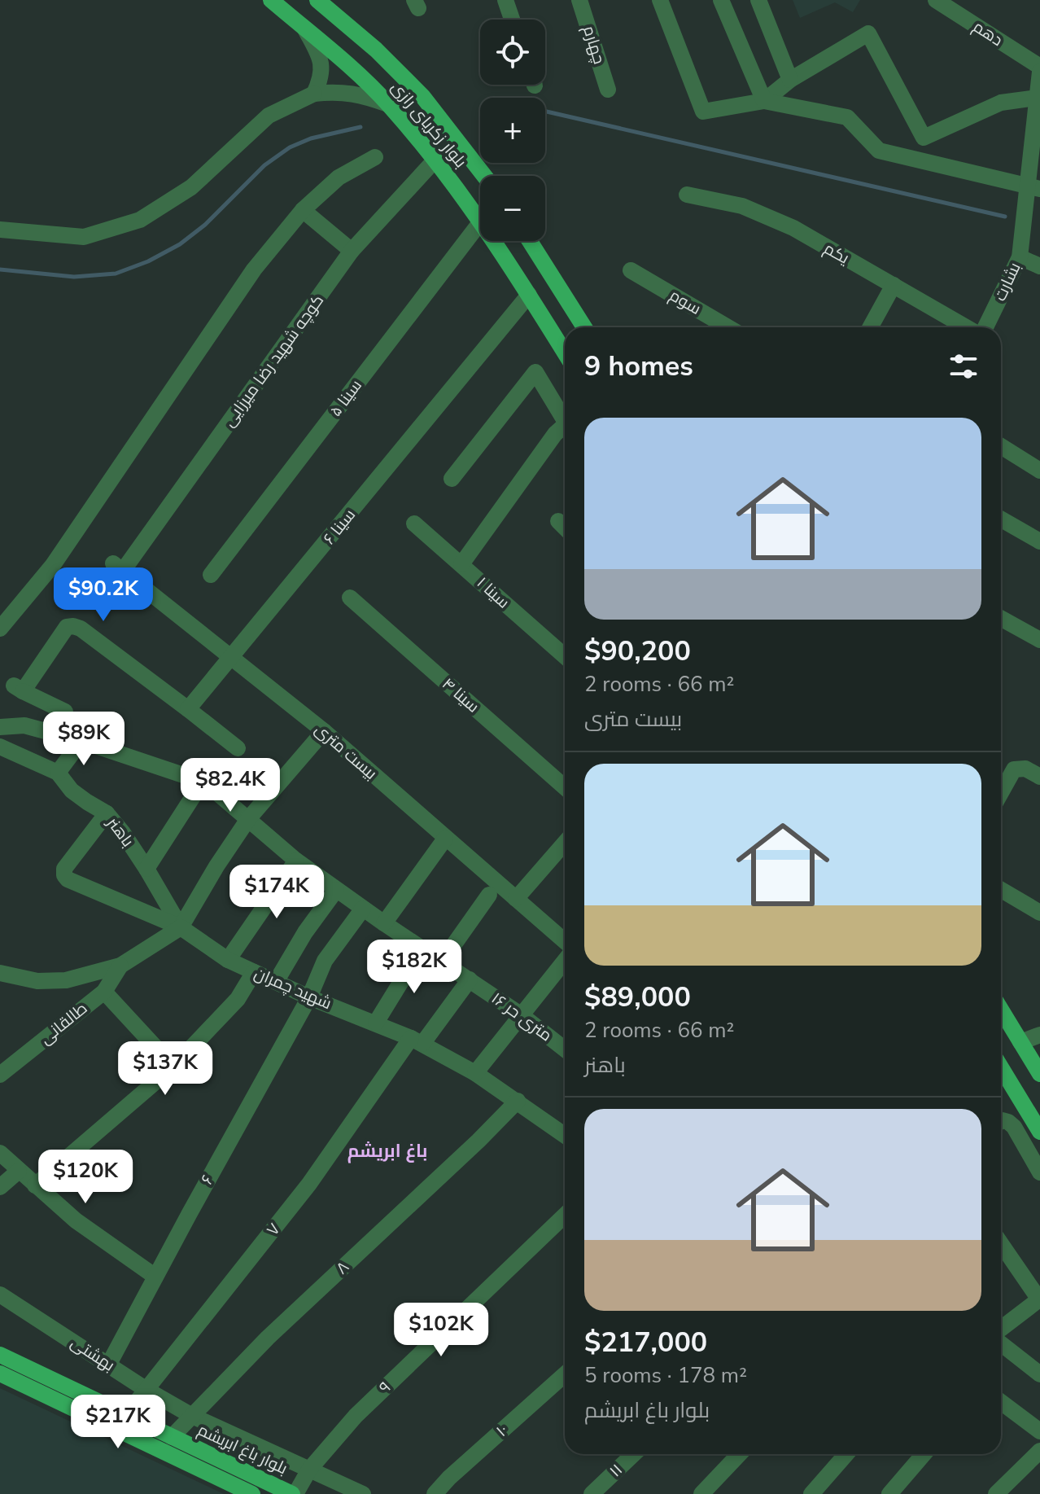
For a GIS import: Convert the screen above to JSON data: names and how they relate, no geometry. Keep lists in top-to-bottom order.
{
  "streets": {
    "main road": ["بلوار زکریای رازی", "بلوار باغ ابریشم"],
    "street": [
      "دهم",
      "چهارم",
      "یکم",
      "بشارت",
      "سوم",
      "کوچه شهید رضا میرزایی",
      "سینا ۵",
      "سینا ۶",
      "۱ سینا",
      "سینا ۴",
      "بیست متری",
      "باهنر",
      "شهید چمران",
      "۱۶ متری حر",
      "طالقانی",
      "۶",
      "۷",
      "۸",
      "بهشتی",
      "۹",
      "۱۰",
      "۱۱"
    ]
  },
  "crossings": [
    ["دهم", "بشارت"],
    ["بلوار زکریای رازی", "کوچه شهید رضا میرزایی"],
    ["بلوار زکریای رازی", "سینا ۶"],
    ["کوچه شهید رضا میرزایی", "بیست متری"],
    ["سینا ۶", "بیست متری"],
    ["باهنر", "شهید چمران"],
    ["شهید چمران", "۶"],
    ["شهید چمران", "۷"],
    ["شهید چمران", "۸"],
    ["۱۶ متری حر", "۶"],
    ["۱۶ متری حر", "۷"],
    ["۶", "بهشتی"],
    ["۷", "بهشتی"],
    ["۷", "بلوار باغ ابریشم"],
    ["۸", "بهشتی"],
    ["۸", "بلوار باغ ابریشم"],
    ["بهشتی", "۹"],
    ["۹", "بلوار باغ ابریشم"]
  ],
  "districts": ["باغ ابریشم"],
  "page": {
    "map_buttons": ["+", "−"],
    "heading": "9 homes",
    "list": [
      {
        "name": "$90,200",
        "note": "2 rooms · 66 m² · بیست متری"
      },
      {
        "name": "$89,000",
        "note": "2 rooms · 66 m² · باهنر"
      },
      {
        "name": "$217,000",
        "note": "5 rooms · 178 m² · بلوار باغ ابریشم"
      }
    ],
    "price": [
      "$90.2K",
      "$89K",
      "$82.4K",
      "$174K",
      "$182K",
      "$137K",
      "$120K",
      "$102K",
      "$217K"
    ]
  }
}
